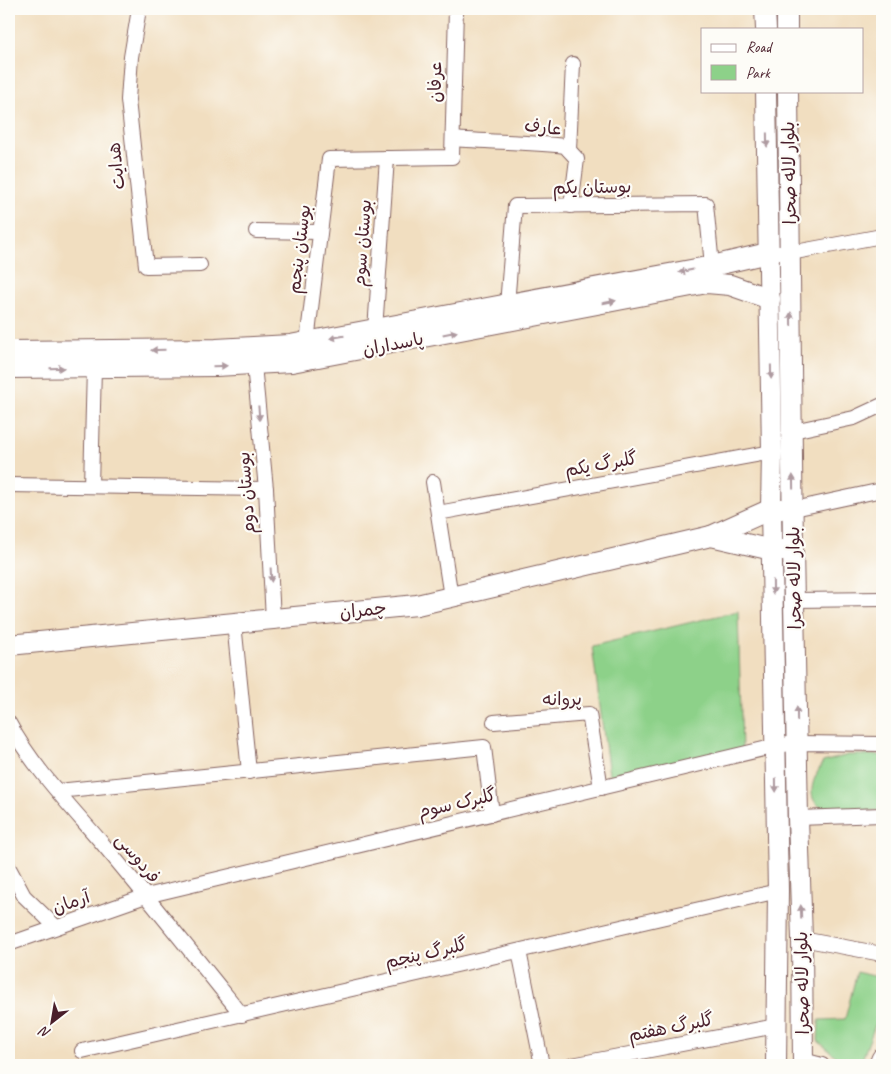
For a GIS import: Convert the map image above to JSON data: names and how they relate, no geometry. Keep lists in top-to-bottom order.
{
  "streets": {
    "main road": ["بلوار لاله صحرا", "پاسداران", "چمران"],
    "street": [
      "عرفان",
      "عارف",
      "هدایت",
      "بوستان یکم",
      "بوستان سوم",
      "بوستان پنجم",
      "گلبرگ یکم",
      "بوستان دوم",
      "پروانه",
      "گلبرک سوم",
      "فردوسی",
      "آرمان",
      "گلبرگ پنجم",
      "گلبرگ هفتم"
    ]
  },
  "crossings": [
    ["عرفان", "عارف"],
    ["عرفان", "بوستان سوم"],
    ["عرفان", "بوستان پنجم"],
    ["عارف", "بوستان یکم"],
    ["بلوار لاله صحرا", "پاسداران"],
    ["بلوار لاله صحرا", "گلبرگ یکم"],
    ["بلوار لاله صحرا", "چمران"],
    ["بلوار لاله صحرا", "گلبرک سوم"],
    ["بلوار لاله صحرا", "گلبرگ پنجم"],
    ["بلوار لاله صحرا", "گلبرگ هفتم"],
    ["بوستان یکم", "پاسداران"],
    ["بوستان سوم", "بوستان پنجم"],
    ["بوستان سوم", "پاسداران"],
    ["بوستان پنجم", "پاسداران"],
    ["پاسداران", "بوستان دوم"],
    ["بوستان دوم", "چمران"],
    ["پروانه", "گلبرک سوم"],
    ["گلبرک سوم", "فردوسی"],
    ["گلبرک سوم", "آرمان"],
    ["فردوسی", "آرمان"],
    ["فردوسی", "گلبرگ پنجم"]
  ],
  "one_way": ["بوستان دوم"],
  "legend": ["Road", "Park"],
  "north": "bottom left"
}
